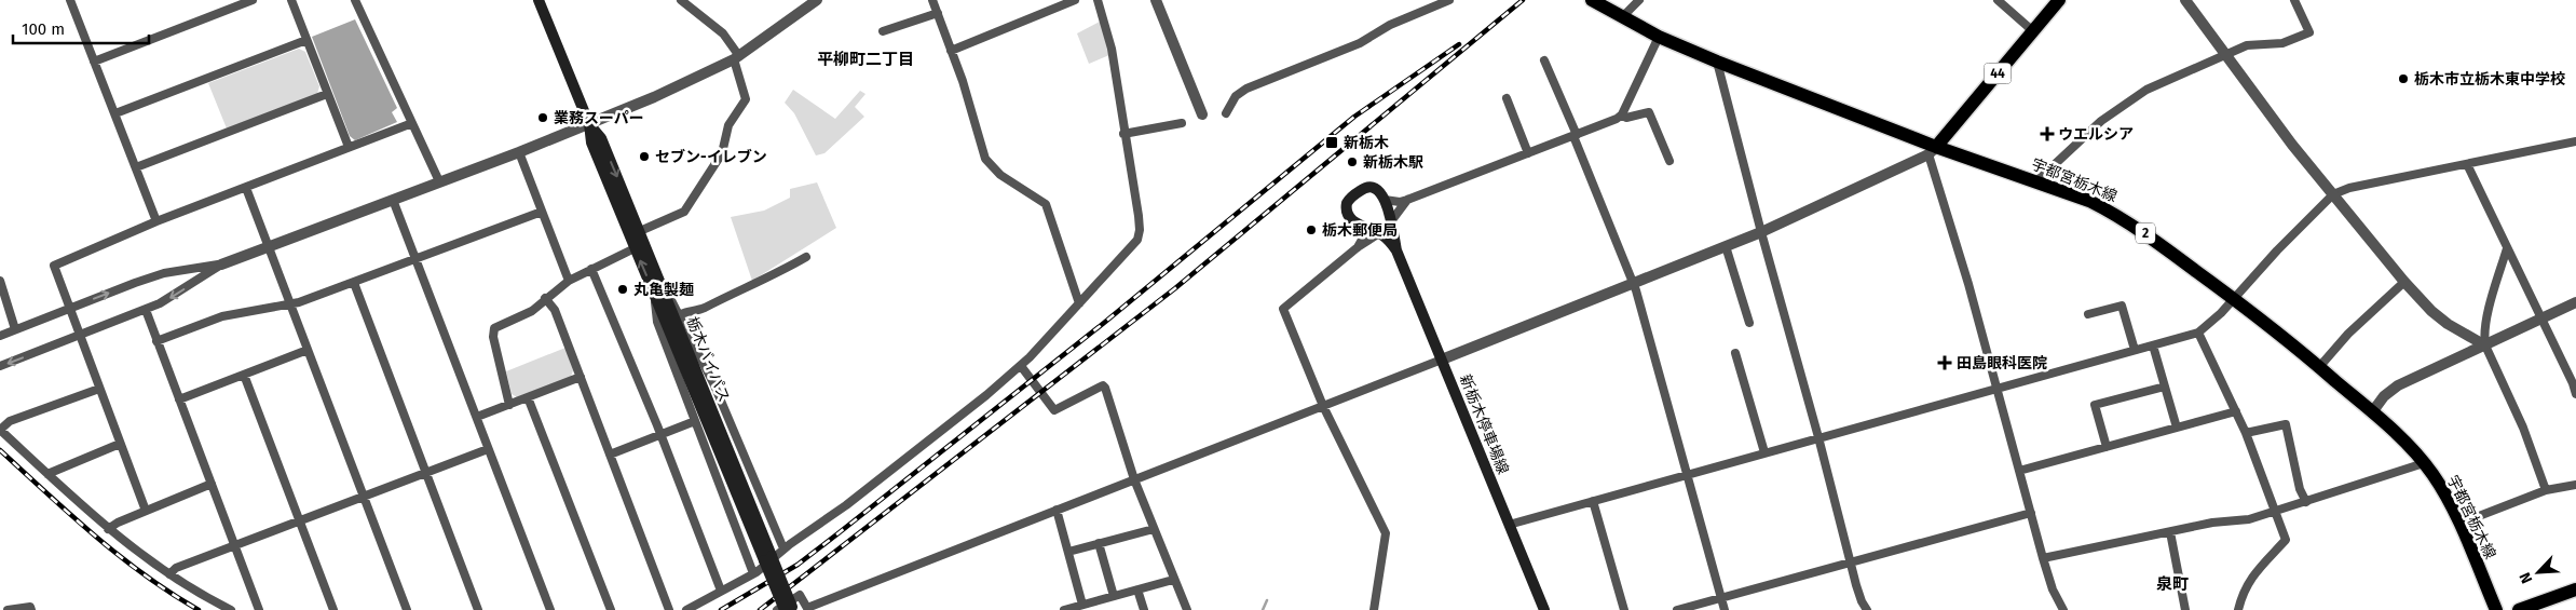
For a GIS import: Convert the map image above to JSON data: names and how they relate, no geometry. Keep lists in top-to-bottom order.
{
  "streets": {
    "main road": [
      "44",
      "宇都宮栃木線",
      "2",
      "栃木バイパス",
      "新栃木停車場線"
    ]
  },
  "crossings": [
    ["44", "宇都宮栃木線"]
  ],
  "districts": ["平柳町二丁目", "泉町"],
  "places": {
    "other": [
      "栃木市立栃木東中学校",
      "業務スーパー",
      "セブン-イレブン",
      "新栃木駅",
      "栃木郵便局",
      "丸亀製麺"
    ],
    "health": ["ウエルシア", "田島眼科医院"],
    "transit": ["新栃木"]
  },
  "scale_bar": "100 m",
  "north": "bottom left"
}
